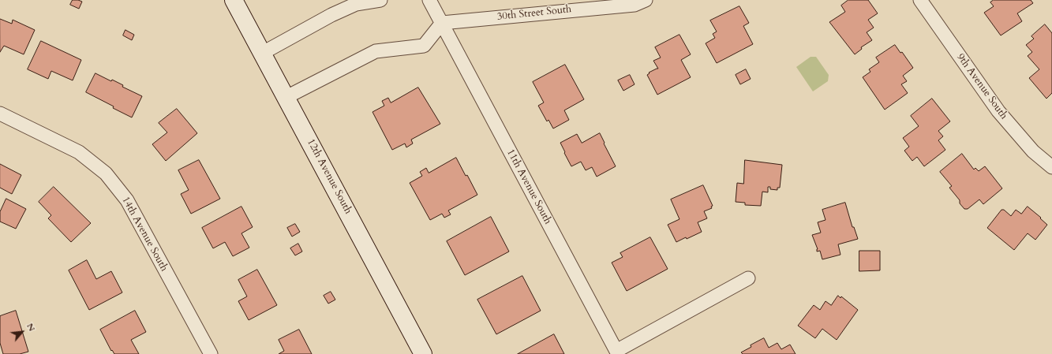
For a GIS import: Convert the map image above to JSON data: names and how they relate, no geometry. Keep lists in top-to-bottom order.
{
  "streets": {
    "street": [
      "30th Street South",
      "9th Avenue South",
      "12th Avenue South",
      "11th Avenue South",
      "14th Avenue South"
    ]
  },
  "crossings": [
    ["30th Street South", "11th Avenue South"]
  ],
  "north": "top right"
}
